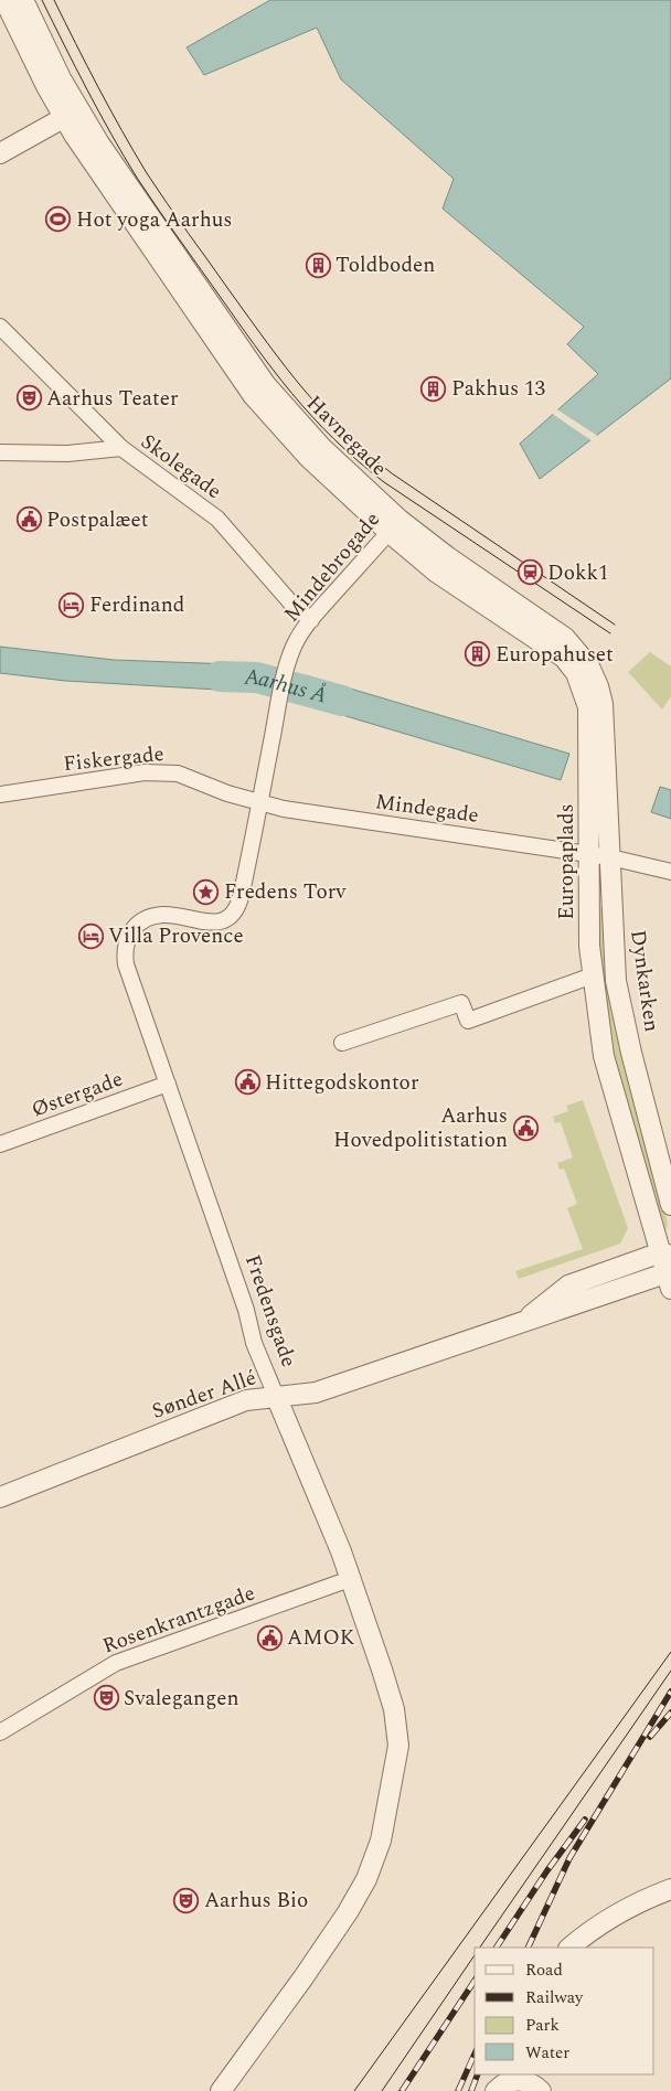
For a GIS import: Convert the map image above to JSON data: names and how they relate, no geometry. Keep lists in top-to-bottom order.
{
  "streets": {
    "street": [
      "Havnegade",
      "Skolegade",
      "Mindebrogade",
      "Fiskergade",
      "Mindegade",
      "Europaplads",
      "Dynkarken",
      "Østergade",
      "Fredensgade",
      "Sønder Allé",
      "Rosenkrantzgade"
    ]
  },
  "crossings": [
    ["Havnegade", "Mindebrogade"],
    ["Havnegade", "Europaplads"],
    ["Skolegade", "Mindebrogade"],
    ["Mindebrogade", "Fiskergade"],
    ["Mindebrogade", "Mindegade"],
    ["Mindebrogade", "Fredensgade"],
    ["Fiskergade", "Mindegade"],
    ["Fiskergade", "Fredensgade"],
    ["Mindegade", "Europaplads"],
    ["Mindegade", "Dynkarken"],
    ["Mindegade", "Fredensgade"],
    ["Europaplads", "Dynkarken"],
    ["Østergade", "Fredensgade"],
    ["Fredensgade", "Sønder Allé"],
    ["Fredensgade", "Rosenkrantzgade"]
  ],
  "water": ["Aarhus Å"],
  "places": {
    "sports": ["Hot yoga Aarhus"],
    "building": ["Toldboden", "Pakhus 13", "Europahuset"],
    "theatre": ["Aarhus Teater", "Svalegangen", "Aarhus Bio"],
    "public building": [
      "Postpalæet",
      "Hittegodskontor",
      "Aarhus Hovedpolitistation",
      "AMOK"
    ],
    "station": ["Dokk1"],
    "hotel": ["Ferdinand", "Villa Provence"],
    "place": ["Fredens Torv"]
  },
  "legend": [
    "Road",
    "Railway",
    "Park",
    "Water"
  ]
}
